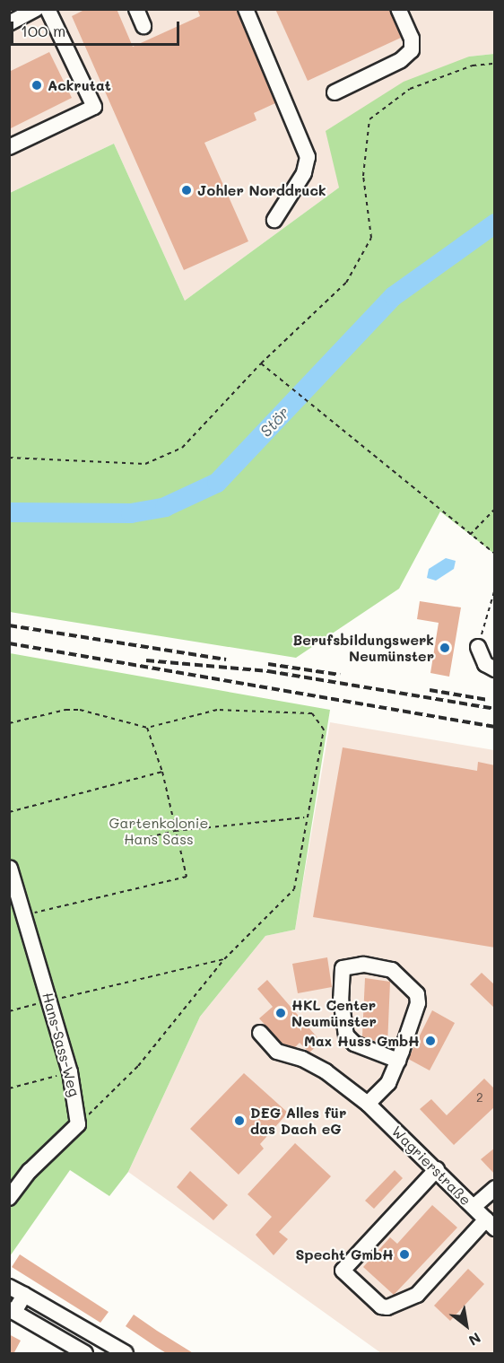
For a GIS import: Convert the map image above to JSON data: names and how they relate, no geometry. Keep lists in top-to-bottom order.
{
  "streets": {
    "street": ["Hans-Sass-Weg", "Wagrierstraße"]
  },
  "water": ["Stör"],
  "parks": ["Gartenkolonie Hans Sass"],
  "places": [
    "Ackrutat",
    "Johler Norddruck",
    "Berufsbildungswerk Neumünster",
    "HKL Center Neumünster",
    "Max Huss GmbH",
    "DEG Alles für das Dach eG",
    "Specht GmbH"
  ],
  "house_numbers": ["2"],
  "scale_bar": "100 m",
  "north": "bottom right"
}
